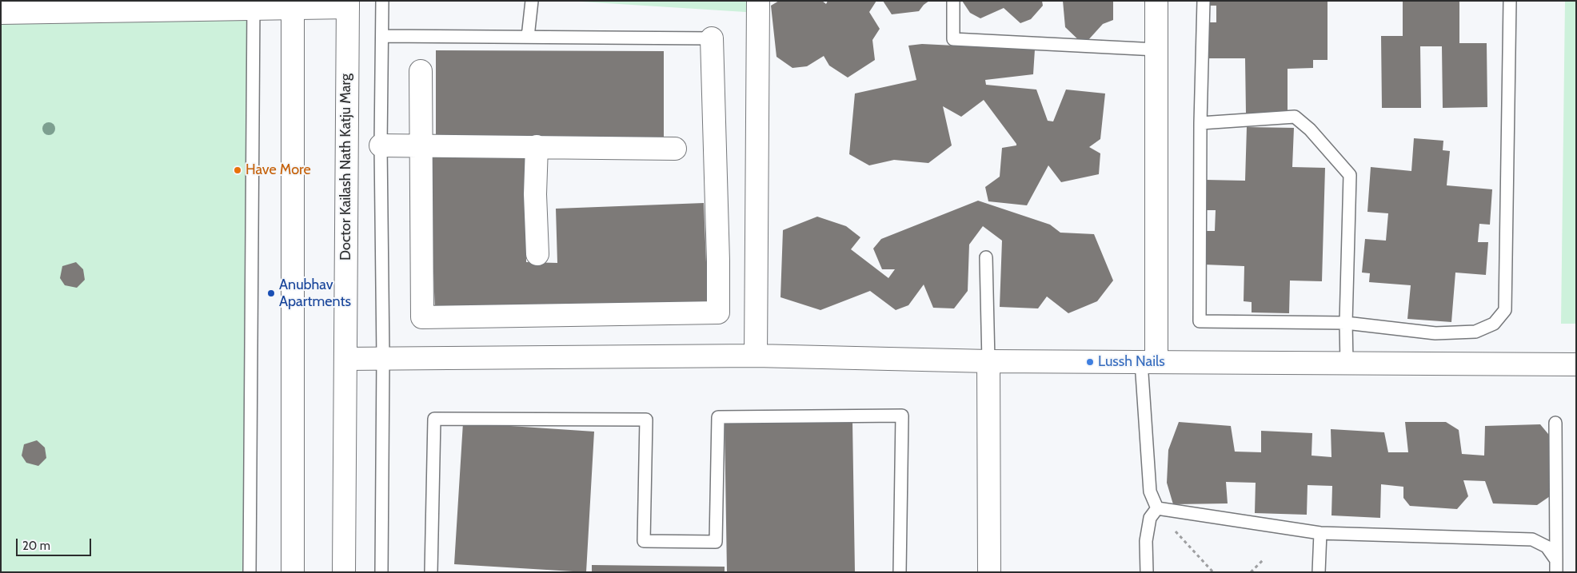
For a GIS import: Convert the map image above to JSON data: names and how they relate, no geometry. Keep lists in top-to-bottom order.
{
  "streets": {
    "street": ["Doctor Kailash Nath Katju Marg"]
  },
  "places": ["Have More", "Anubhav Apartments", "Lussh Nails"],
  "scale_bar": "20 m"
}
